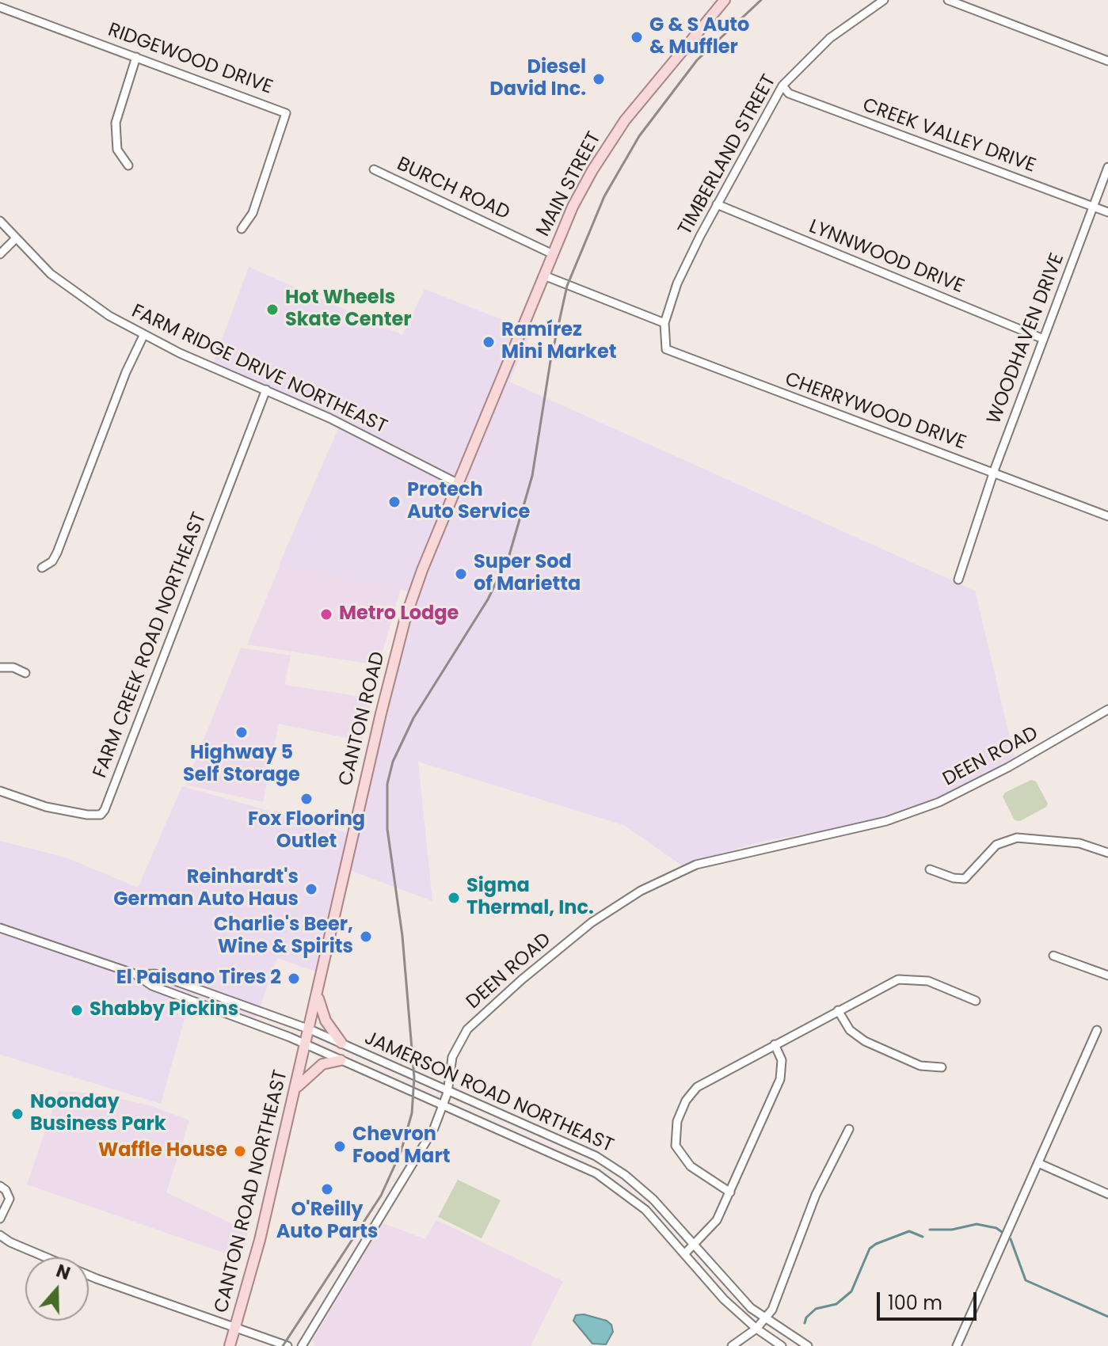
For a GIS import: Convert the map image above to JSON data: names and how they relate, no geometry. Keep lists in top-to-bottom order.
{
  "streets": {
    "main road": ["MAIN STREET", "CANTON ROAD", "CANTON ROAD NORTHEAST"],
    "street": [
      "RIDGEWOOD DRIVE",
      "CREEK VALLEY DRIVE",
      "TIMBERLAND STREET",
      "BURCH ROAD",
      "LYNNWOOD DRIVE",
      "WOODHAVEN DRIVE",
      "FARM RIDGE DRIVE NORTHEAST",
      "CHERRYWOOD DRIVE",
      "FARM CREEK ROAD NORTHEAST",
      "DEEN ROAD",
      "JAMERSON ROAD NORTHEAST"
    ]
  },
  "crossings": [
    ["CREEK VALLEY DRIVE", "TIMBERLAND STREET"],
    ["CREEK VALLEY DRIVE", "WOODHAVEN DRIVE"],
    ["TIMBERLAND STREET", "LYNNWOOD DRIVE"],
    ["TIMBERLAND STREET", "CHERRYWOOD DRIVE"],
    ["MAIN STREET", "BURCH ROAD"],
    ["MAIN STREET", "CANTON ROAD"],
    ["LYNNWOOD DRIVE", "WOODHAVEN DRIVE"],
    ["WOODHAVEN DRIVE", "CHERRYWOOD DRIVE"],
    ["FARM RIDGE DRIVE NORTHEAST", "FARM CREEK ROAD NORTHEAST"],
    ["FARM RIDGE DRIVE NORTHEAST", "CANTON ROAD"],
    ["CANTON ROAD", "JAMERSON ROAD NORTHEAST"],
    ["CANTON ROAD", "CANTON ROAD NORTHEAST"],
    ["DEEN ROAD", "JAMERSON ROAD NORTHEAST"],
    ["JAMERSON ROAD NORTHEAST", "CANTON ROAD NORTHEAST"]
  ],
  "places": [
    "G & S Auto & Muffler",
    "Diesel David Inc.",
    "Hot Wheels Skate Center",
    "Ramírez Mini Market",
    "Protech Auto Service",
    "Super Sod of Marietta",
    "Metro Lodge",
    "Highway 5 Self Storage",
    "Fox Flooring Outlet",
    "Reinhardt's German Auto Haus",
    "Sigma Thermal, Inc.",
    "Charlie's Beer, Wine & Spirits",
    "El Paisano Tires 2",
    "Shabby Pickins",
    "Noonday Business Park",
    "Chevron Food Mart",
    "Waffle House",
    "O'Reilly Auto Parts"
  ],
  "scale_bar": "100 m",
  "north": "top"
}
